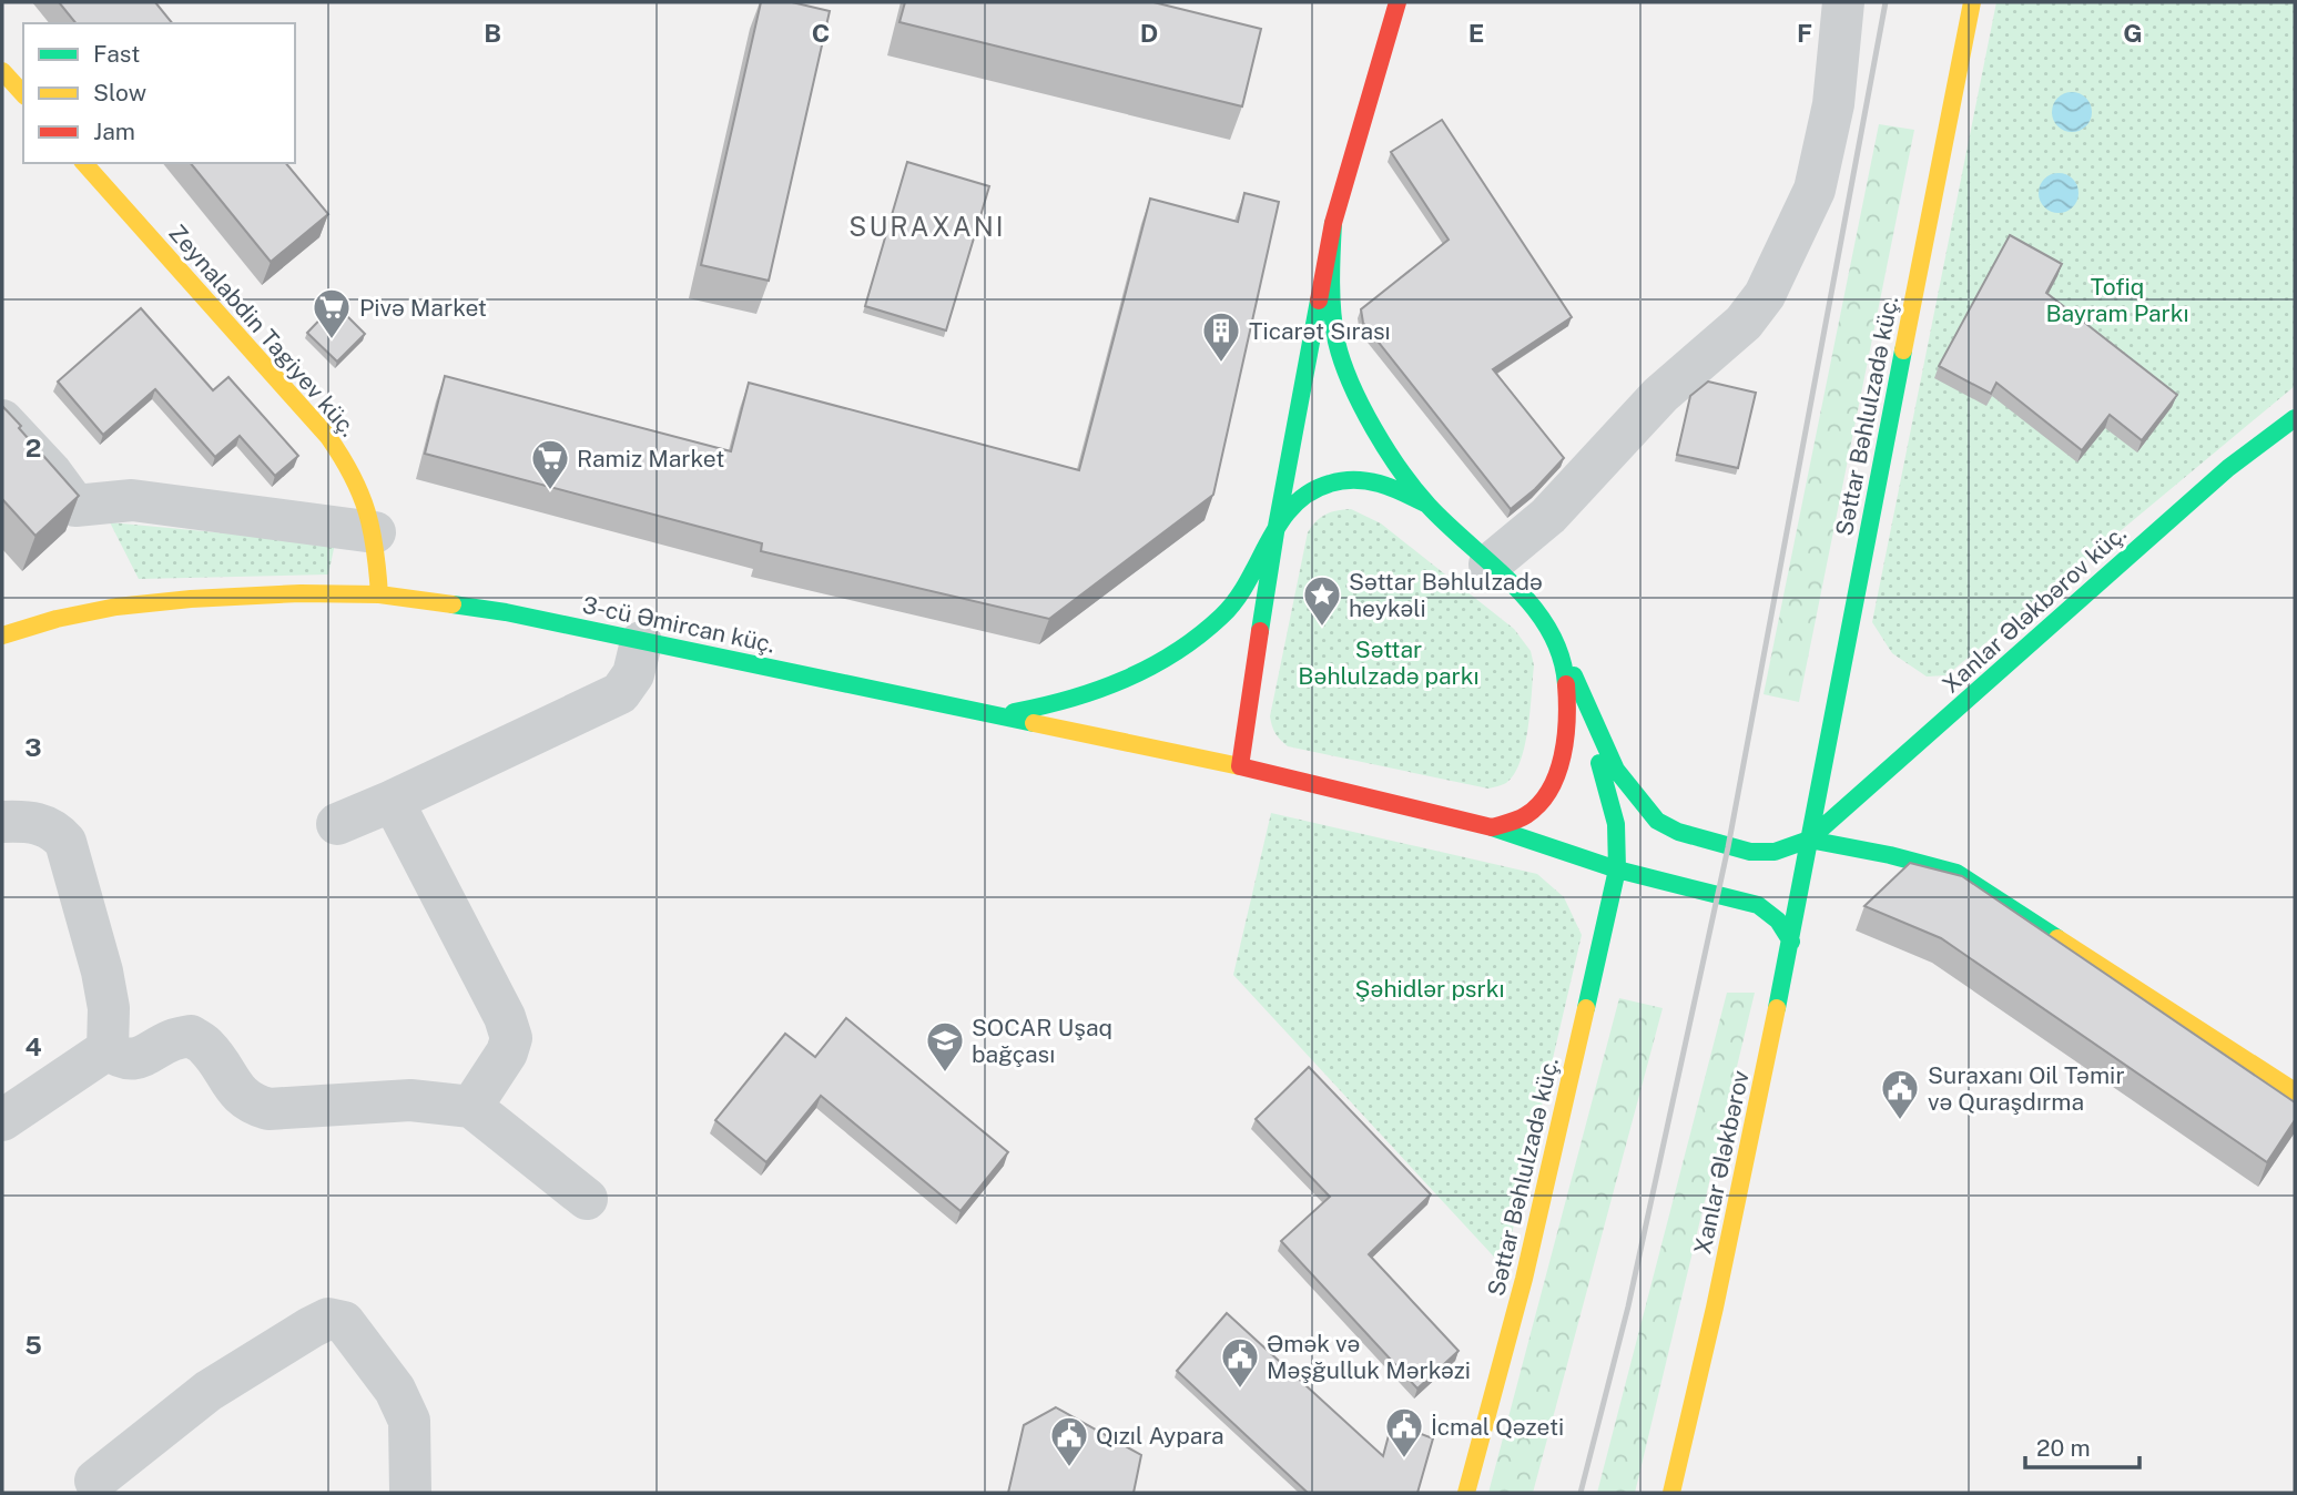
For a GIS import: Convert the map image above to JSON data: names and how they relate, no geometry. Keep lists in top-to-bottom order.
{
  "streets": {
    "main road": [
      "Zeynalabdin Tagiyev küç.",
      "Səttar Bəhlulzadə küç.",
      "Xanlar Ələkbərov küç.",
      "3-cü Əmircan küç.",
      "Xanlar Ələkbərov"
    ]
  },
  "crossings": [
    ["Zeynalabdin Tagiyev küç.", "3-cü Əmircan küç."],
    ["Səttar Bəhlulzadə küç.", "Xanlar Ələkbərov küç."],
    ["Səttar Bəhlulzadə küç.", "Xanlar Ələkbərov"],
    ["Xanlar Ələkbərov küç.", "Xanlar Ələkbərov"]
  ],
  "districts": ["SURAXANI"],
  "parks": ["Tofiq Bayram Parkı", "Səttar Bəhlulzadə parkı", "Şəhidlər psrkı"],
  "places": {
    "supermarket": ["Pivə Market", "Ramiz Market"],
    "building": ["Ticarət Sırası"],
    "place": ["Səttar Bəhlulzadə heykəli"],
    "school or university": ["SOCAR Uşaq bağçası"],
    "public building": [
      "Suraxanı Oil Təmir və Quraşdırma",
      "Əmək və Məşğulluk Mərkəzi",
      "İcmal Qəzeti",
      "Qızıl Aypara"
    ]
  },
  "legend": ["Fast", "Slow", "Jam"],
  "scale_bar": "20 m",
  "grid": {
    "columns": [
      "B",
      "C",
      "D",
      "E",
      "F",
      "G"
    ],
    "rows": [
      "2",
      "3",
      "4",
      "5"
    ]
  }
}
